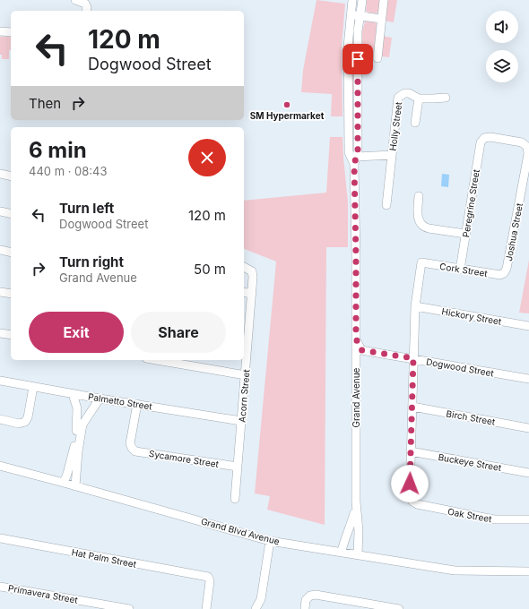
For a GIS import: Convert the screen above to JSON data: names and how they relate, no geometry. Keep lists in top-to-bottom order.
{
  "streets": {
    "street": [
      "Holly Street",
      "Peregrine Street",
      "Joshua Street",
      "Cork Street",
      "Hickory Street",
      "Dogwood Street",
      "Acorn Street",
      "Grand Avenue",
      "Palmetto Street",
      "Birch Street",
      "Sycamore Street",
      "Buckeye Street",
      "Oak Street",
      "Grand Blvd Avenue",
      "Hat Palm Street",
      "Primavera Street"
    ]
  },
  "crossings": [
    ["Peregrine Street", "Joshua Street"],
    ["Peregrine Street", "Cork Street"],
    ["Joshua Street", "Cork Street"],
    ["Cork Street", "Hickory Street"],
    ["Dogwood Street", "Grand Avenue"],
    ["Acorn Street", "Palmetto Street"],
    ["Acorn Street", "Sycamore Street"],
    ["Grand Avenue", "Grand Blvd Avenue"],
    ["Palmetto Street", "Sycamore Street"],
    ["Buckeye Street", "Oak Street"]
  ],
  "places": ["SM Hypermarket"],
  "page": {
    "turn": ["120 m", "Dogwood Street"],
    "then": "Then",
    "heading": ["6 min", "440 m · 08:43"],
    "list": [
      {
        "name": "Turn left",
        "note": "Dogwood Street",
        "value": "120 m"
      },
      {
        "name": "Turn right",
        "note": "Grand Avenue",
        "value": "50 m"
      }
    ],
    "buttons": ["Exit", "Share"]
  }
}
